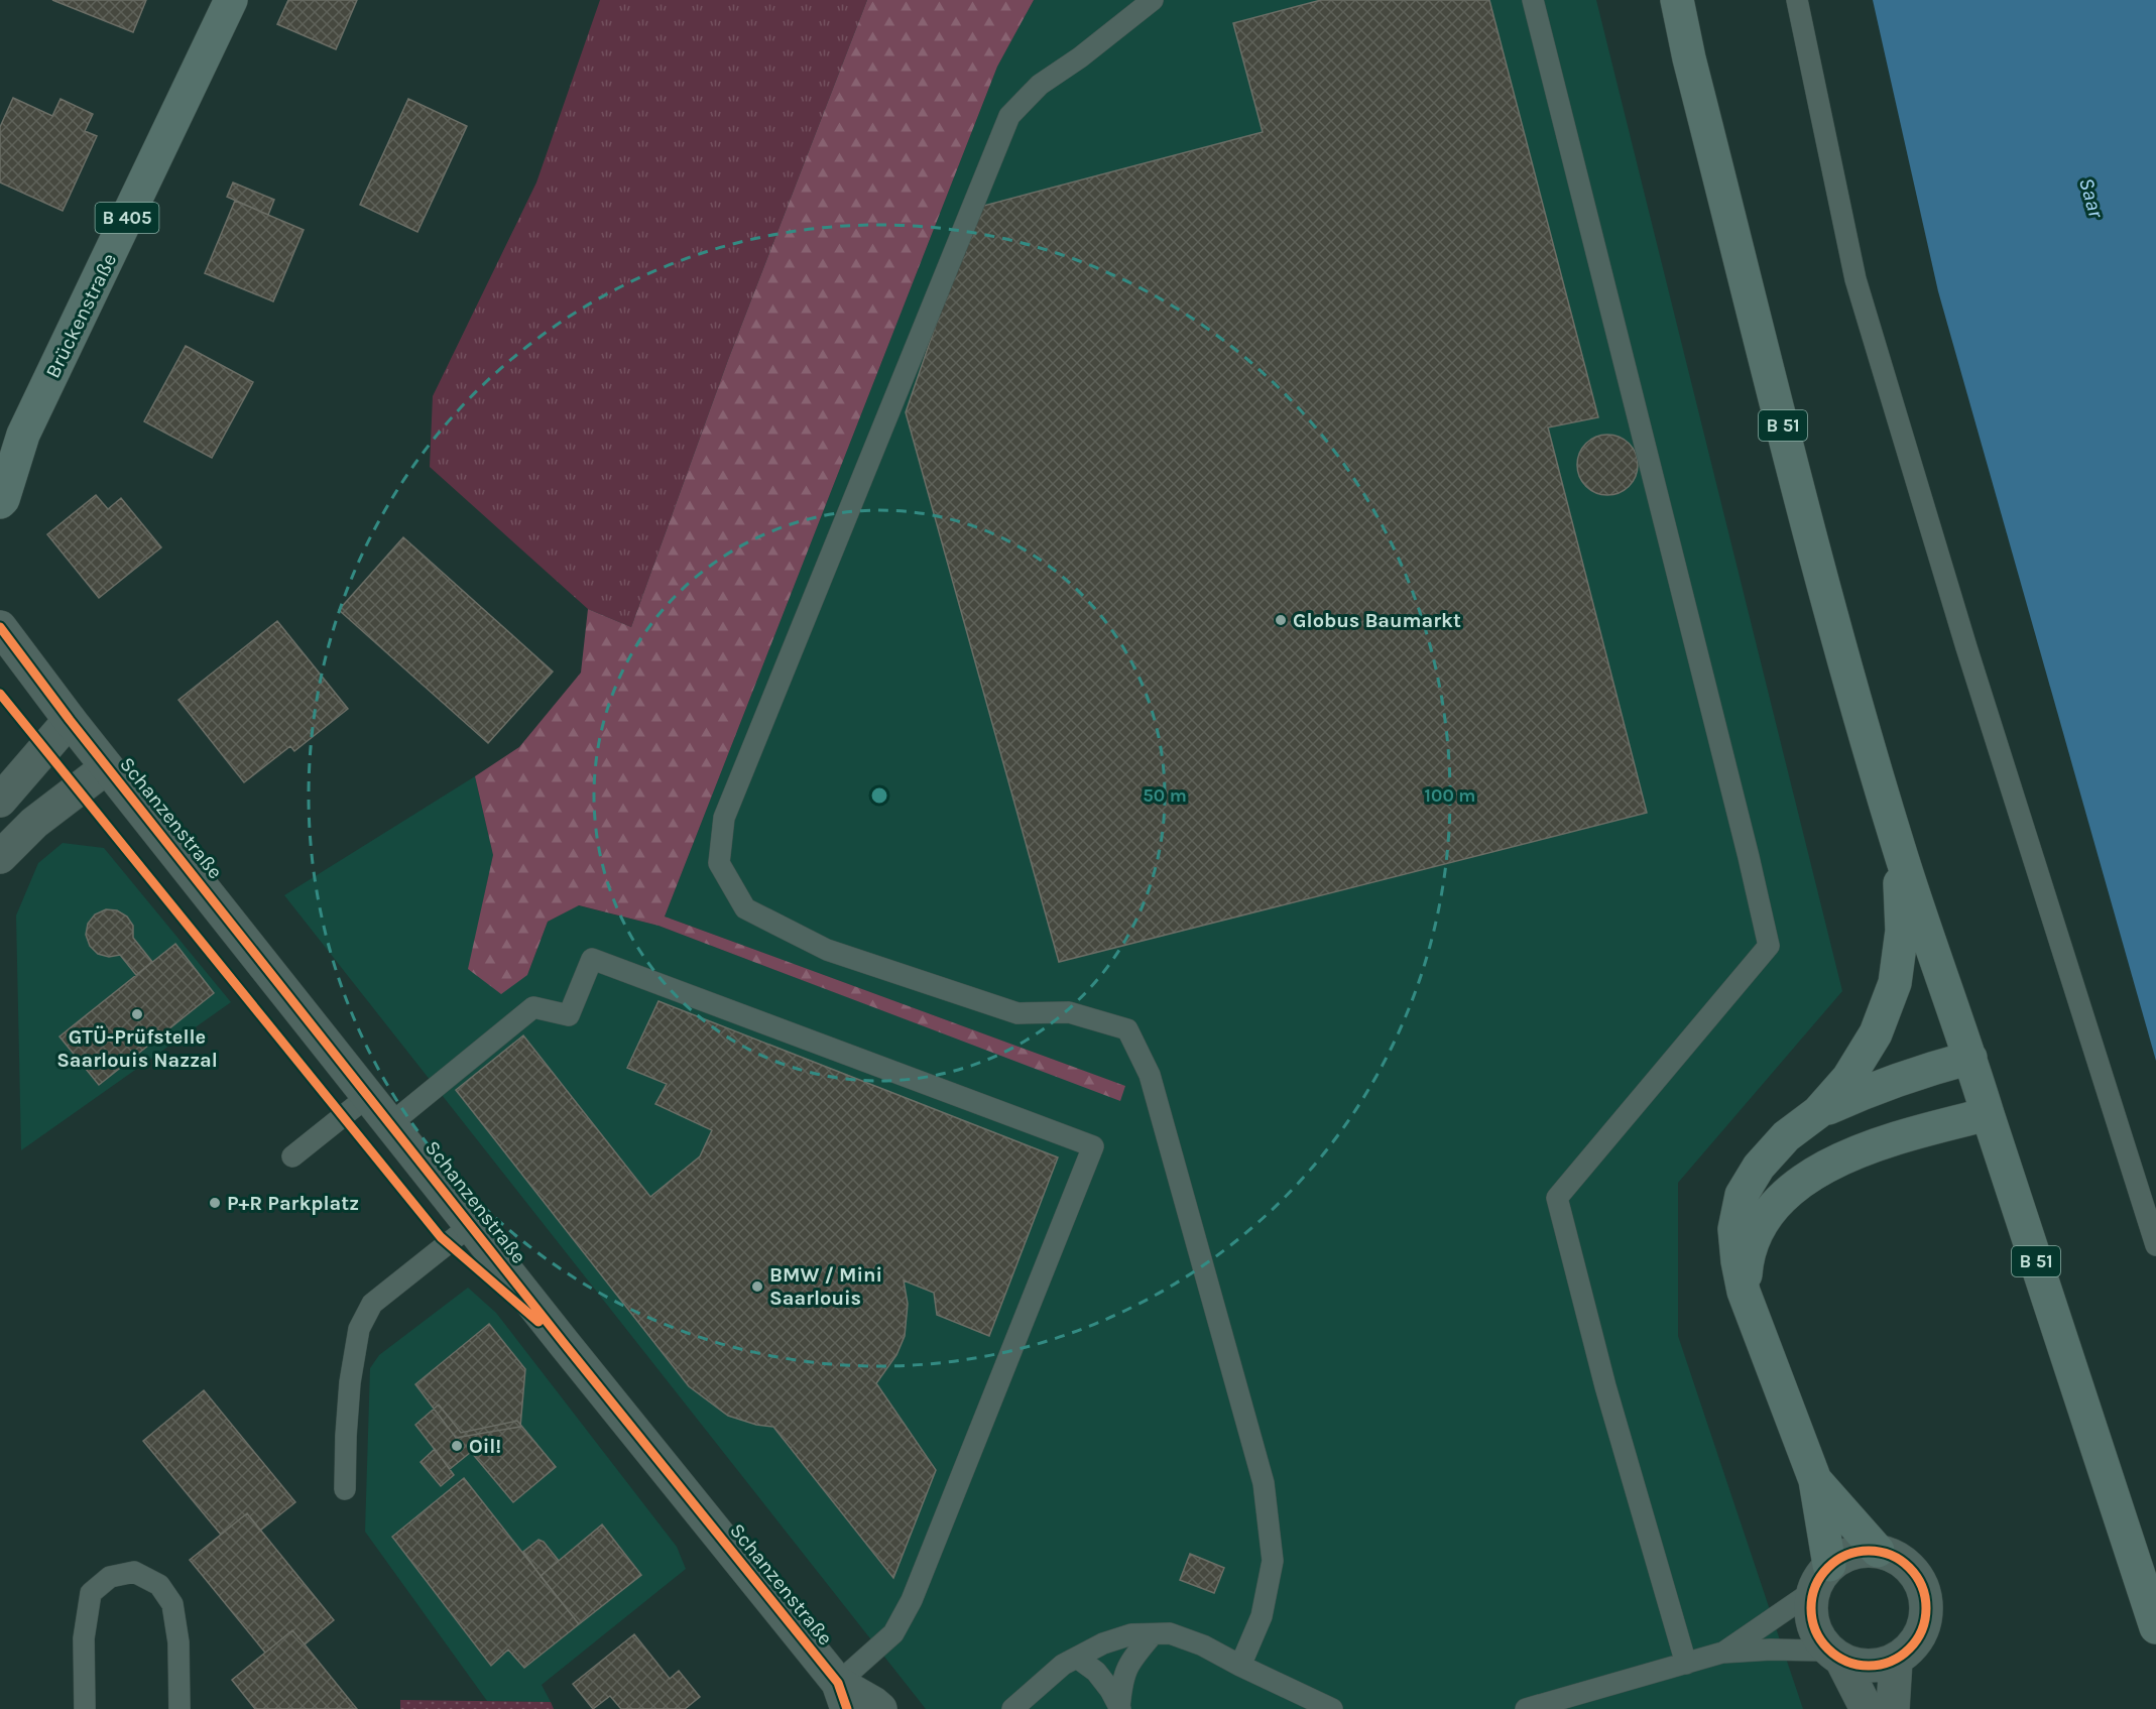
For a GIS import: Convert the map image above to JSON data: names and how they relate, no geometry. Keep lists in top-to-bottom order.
{
  "streets": {
    "main road": ["B 405", "Brückenstraße", "B 51"],
    "street": ["Schanzenstraße"]
  },
  "water": ["Saar"],
  "places": [
    "Globus Baumarkt",
    "GTÜ-Prüfstelle Saarlouis Nazzal",
    "P+R Parkplatz",
    "BMW / Mini Saarlouis",
    "Oil!"
  ],
  "rings": ["50 m", "100 m"]
}
